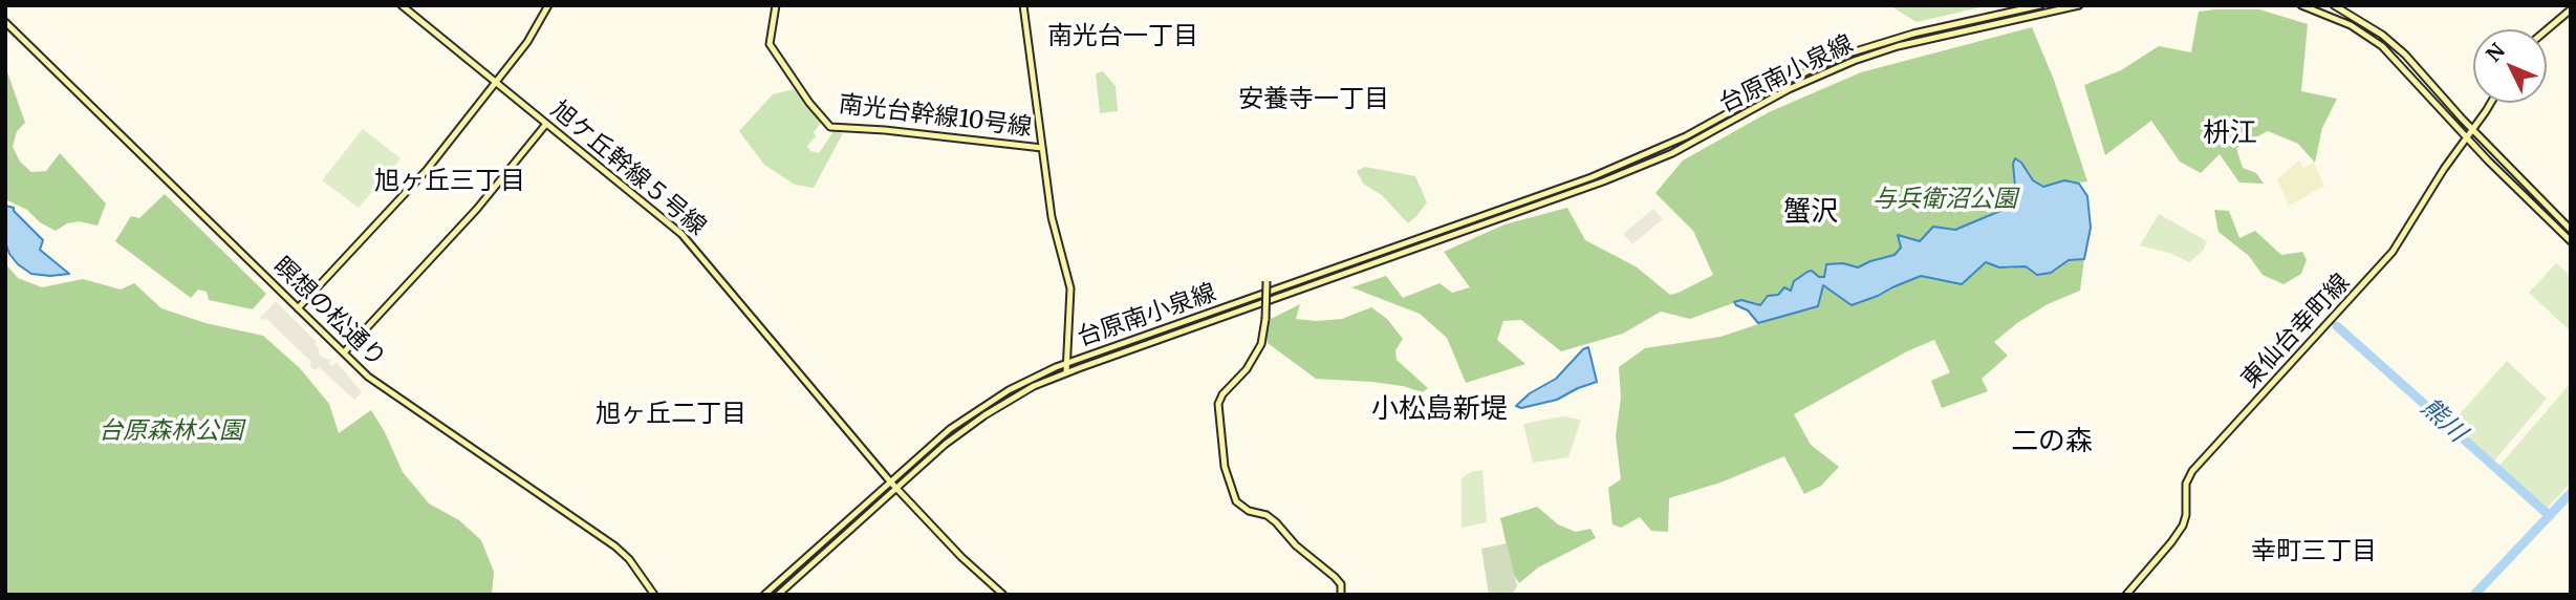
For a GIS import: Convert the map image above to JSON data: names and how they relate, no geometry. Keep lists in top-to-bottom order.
{
  "streets": {
    "street": [
      "台原南小泉線",
      "南光台幹線10号線",
      "旭ケ丘幹線５号線",
      "瞑想の松通り",
      "東仙台幸町線"
    ]
  },
  "crossings": [
    ["台原南小泉線", "旭ケ丘幹線５号線"]
  ],
  "districts": [
    "南光台一丁目",
    "安養寺一丁目",
    "枡江",
    "旭ヶ丘三丁目",
    "蟹沢",
    "小松島新堤",
    "旭ヶ丘二丁目",
    "二の森",
    "幸町三丁目"
  ],
  "water": ["熊川"],
  "parks": ["与兵衛沼公園", "台原森林公園"],
  "north": "top left"
}
